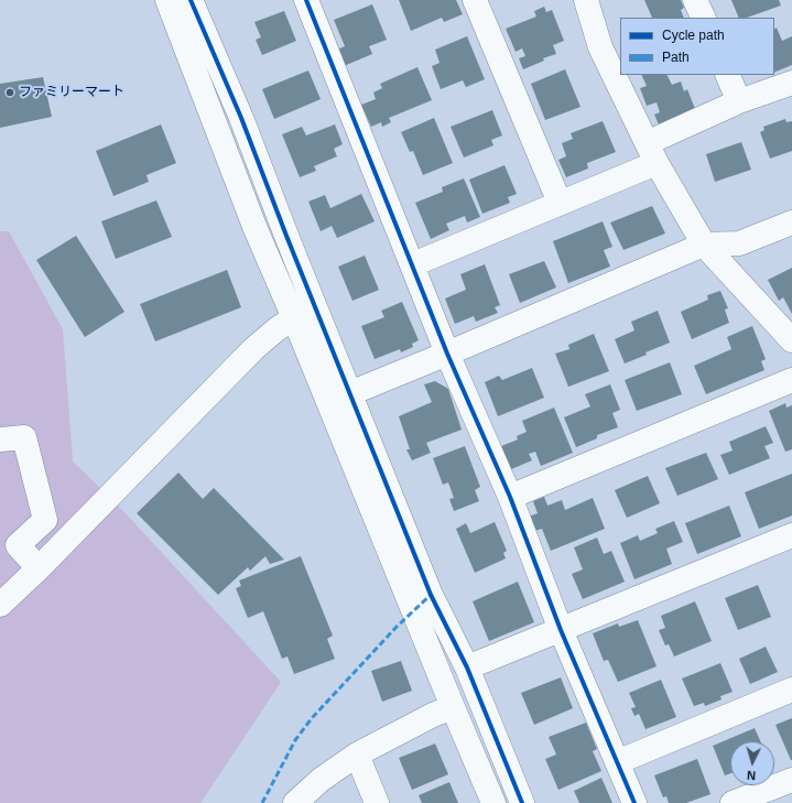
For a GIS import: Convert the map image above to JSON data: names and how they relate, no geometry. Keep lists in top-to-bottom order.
{
  "places": ["ファミリーマート"],
  "legend": ["Cycle path", "Path"],
  "north": "bottom"
}
